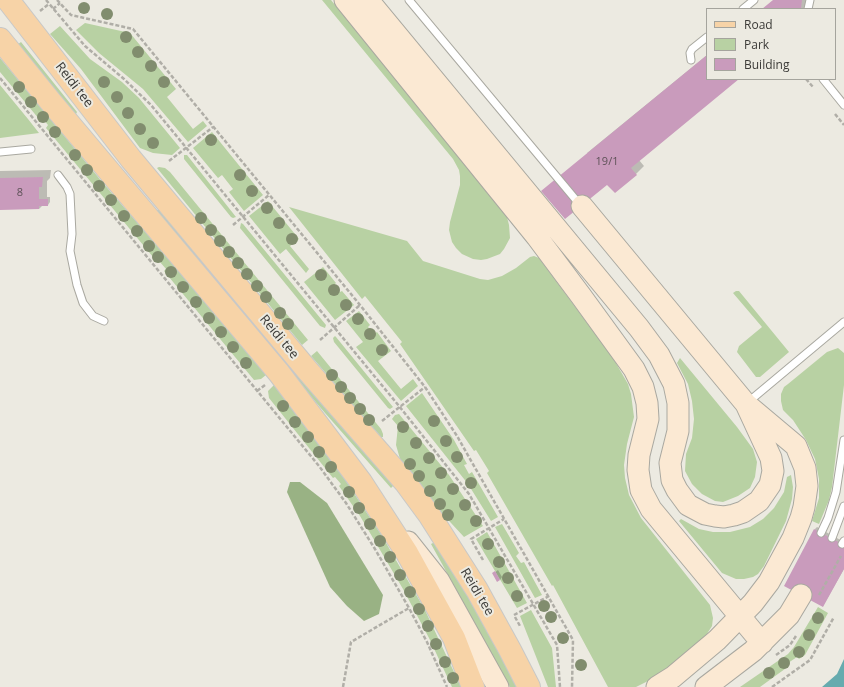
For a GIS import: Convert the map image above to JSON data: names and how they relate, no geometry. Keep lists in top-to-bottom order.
{
  "streets": {
    "main road": ["Reidi tee"]
  },
  "house_numbers": ["19/1", "8"],
  "legend": ["Road", "Park", "Building"]
}
